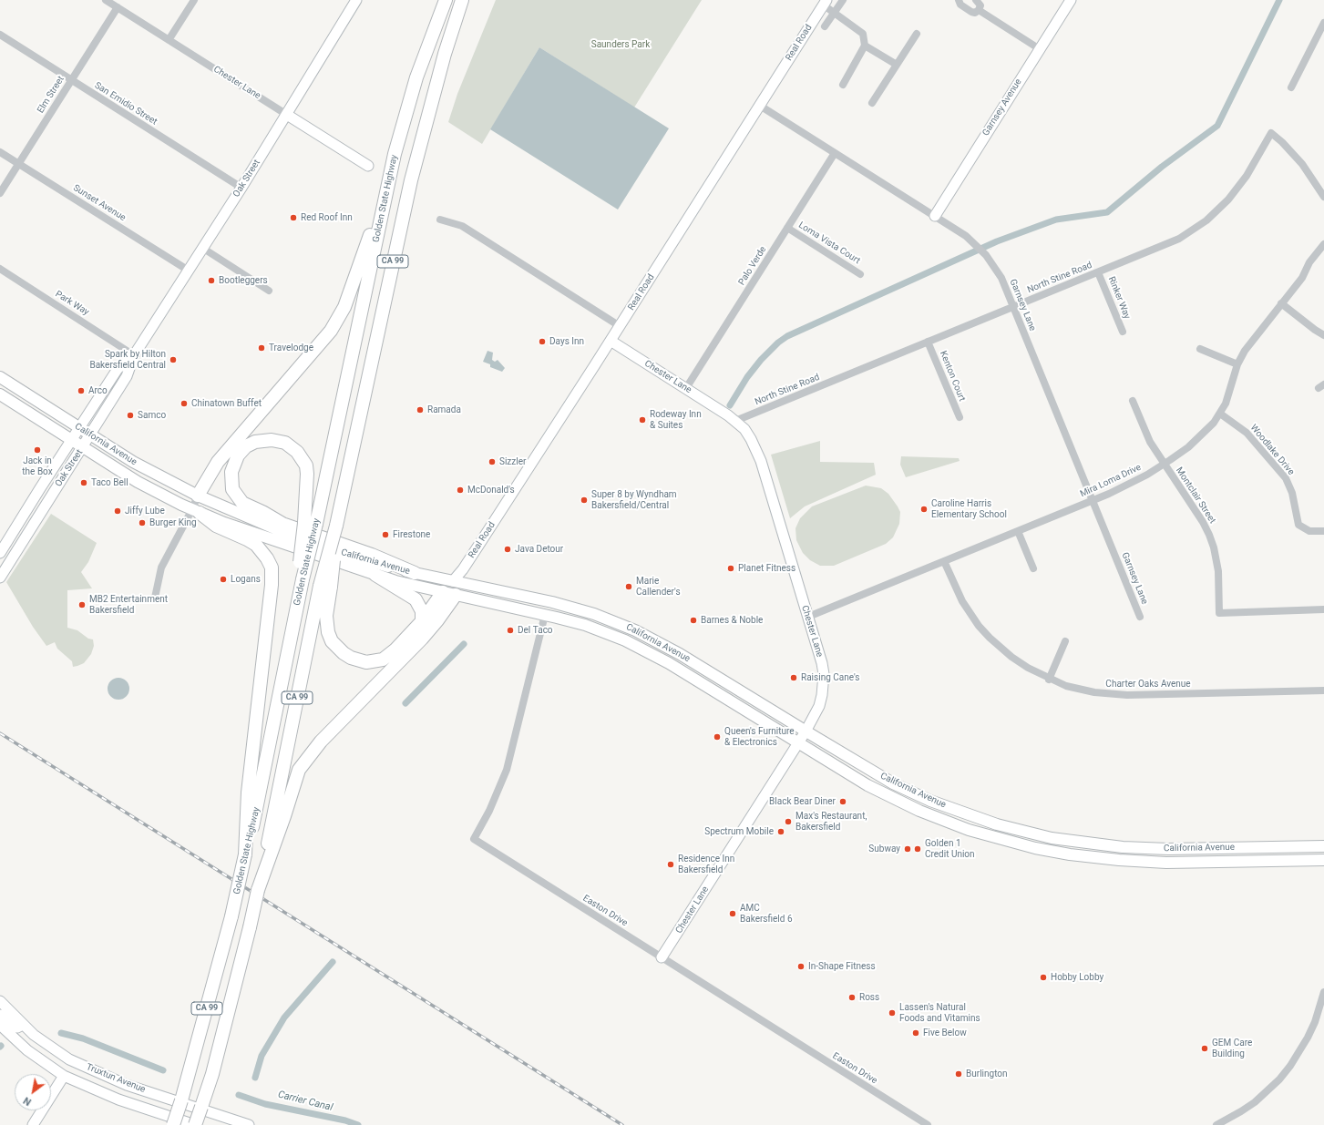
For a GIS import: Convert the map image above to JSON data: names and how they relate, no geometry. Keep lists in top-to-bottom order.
{
  "streets": {
    "highway": ["Golden State Highway", "CA 99"],
    "main road": ["California Avenue"],
    "street": [
      "Real Road",
      "Chester Lane",
      "Elm Street",
      "San Emidio Street",
      "Garnsey Avenue",
      "Oak Street",
      "Sunset Avenue",
      "Loma Vista Court",
      "Palo Verde",
      "North Stine Road",
      "Rinker Way",
      "Park Way",
      "Garnsey Lane",
      "Kenton Court",
      "Woodlake Drive",
      "Mira Loma Drive",
      "Montclair Street",
      "Charter Oaks Avenue",
      "Easton Drive",
      "Truxtun Avenue"
    ]
  },
  "crossings": [
    ["Real Road", "Chester Lane"],
    ["Real Road", "Garnsey Lane"],
    ["Real Road", "California Avenue"],
    ["Chester Lane", "Elm Street"],
    ["Chester Lane", "Oak Street"],
    ["Chester Lane", "Palo Verde"],
    ["Chester Lane", "North Stine Road"],
    ["Chester Lane", "California Avenue"],
    ["Chester Lane", "Mira Loma Drive"],
    ["Chester Lane", "Easton Drive"],
    ["Elm Street", "San Emidio Street"],
    ["Elm Street", "Sunset Avenue"],
    ["San Emidio Street", "Oak Street"],
    ["Garnsey Avenue", "Garnsey Lane"],
    ["Oak Street", "Sunset Avenue"],
    ["Oak Street", "Park Way"],
    ["Oak Street", "California Avenue"],
    ["Golden State Highway", "CA 99"],
    ["Golden State Highway", "Truxtun Avenue"],
    ["Loma Vista Court", "Palo Verde"],
    ["Palo Verde", "Garnsey Lane"],
    ["North Stine Road", "Rinker Way"],
    ["North Stine Road", "Garnsey Lane"],
    ["North Stine Road", "Kenton Court"],
    ["Garnsey Lane", "Mira Loma Drive"],
    ["California Avenue", "Easton Drive"],
    ["Woodlake Drive", "Mira Loma Drive"],
    ["Mira Loma Drive", "Montclair Street"],
    ["Mira Loma Drive", "Charter Oaks Avenue"]
  ],
  "water": ["Carrier Canal"],
  "parks": ["Saunders Park"],
  "places": [
    "Red Roof Inn",
    "Bootleggers",
    "Days Inn",
    "Travelodge",
    "Spark by Hilton Bakersfield Central",
    "Arco",
    "Chinatown Buffet",
    "Ramada",
    "Samco",
    "Rodeway Inn & Suites",
    "Jack in the Box",
    "Sizzler",
    "Taco Bell",
    "McDonald's",
    "Super 8 by Wyndham Bakersfield/Central",
    "Caroline Harris Elementary School",
    "Jiffy Lube",
    "Burger King",
    "Firestone",
    "Java Detour",
    "Planet Fitness",
    "Logans",
    "Marie Callender's",
    "MB2 Entertainment Bakersfield",
    "Barnes & Noble",
    "Del Taco",
    "Raising Cane's",
    "Queen's Furniture & Electronics",
    "Black Bear Diner",
    "Max's Restaurant, Bakersfield",
    "Spectrum Mobile",
    "Subway",
    "Golden 1 Credit Union",
    "Residence Inn Bakersfield",
    "AMC Bakersfield 6",
    "In-Shape Fitness",
    "Hobby Lobby",
    "Ross",
    "Lassen's Natural Foods and Vitamins",
    "Five Below",
    "GEM Care Building",
    "Burlington"
  ],
  "north": "bottom left"
}
